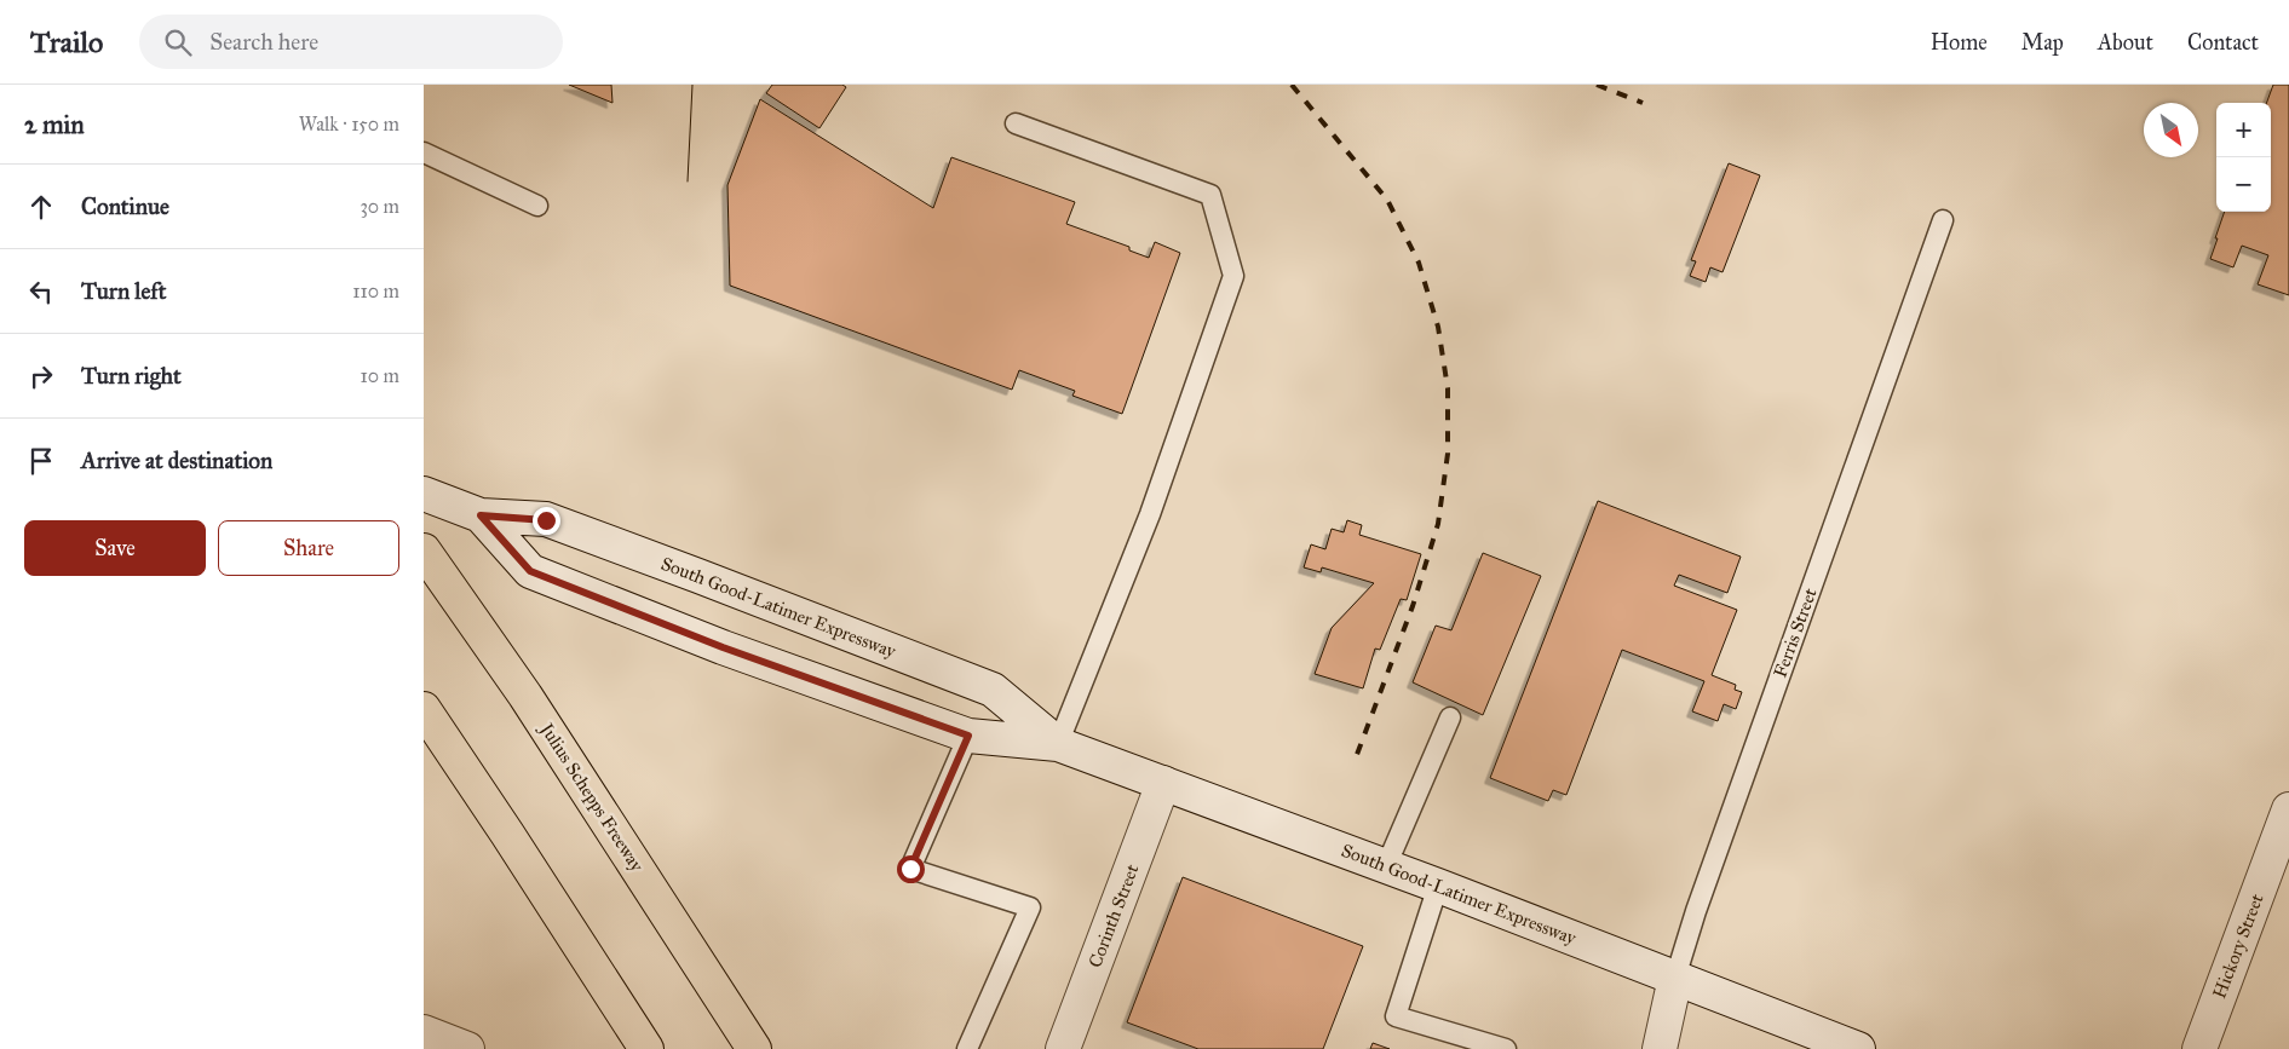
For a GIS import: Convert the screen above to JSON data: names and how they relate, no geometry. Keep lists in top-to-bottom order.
{
  "streets": {
    "highway": ["Julius Schepps Freeway"],
    "main road": [
      "South Good-Latimer Expressway",
      "Ferris Street",
      "Corinth Street",
      "Hickory Street"
    ]
  },
  "crossings": [
    ["South Good-Latimer Expressway", "Ferris Street"],
    ["South Good-Latimer Expressway", "Corinth Street"]
  ],
  "north": "bottom right",
  "page": {
    "header": "Trailo",
    "search": "Search here",
    "nav": [
      "Home",
      "Map",
      "About",
      "Contact"
    ],
    "heading": ["2 min", "Walk · 150 m"],
    "map_buttons": ["+", "−"],
    "list": [
      ["Continue", "30 m"],
      ["Turn left", "110 m"],
      ["Turn right", "10 m"],
      "Arrive at destination"
    ],
    "buttons": ["Save", "Share"]
  }
}
